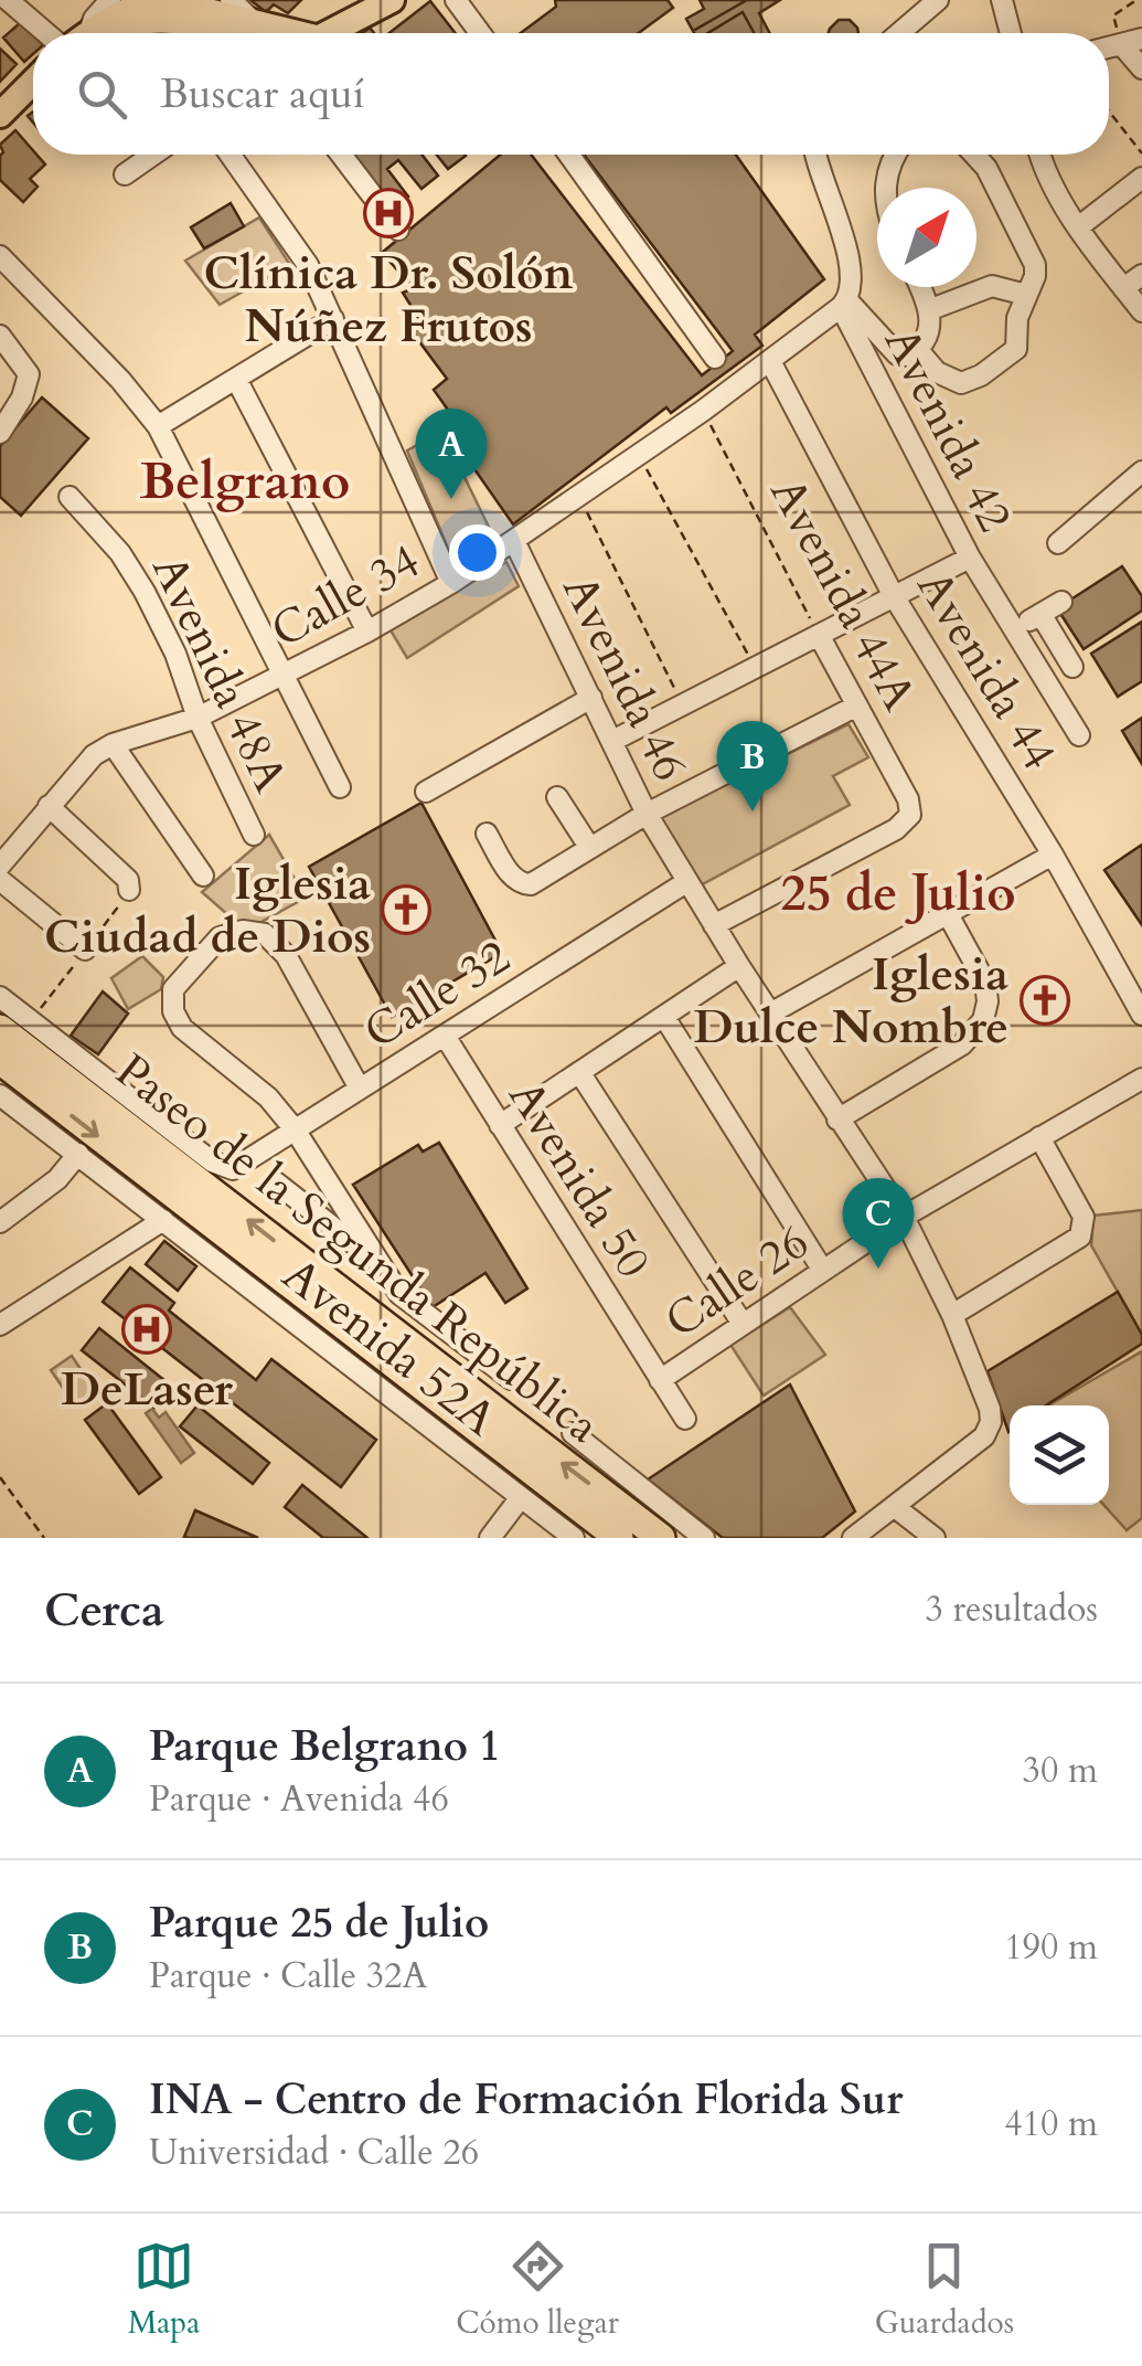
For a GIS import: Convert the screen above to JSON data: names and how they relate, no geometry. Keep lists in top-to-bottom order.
{
  "streets": {
    "highway": ["Paseo de la Segunda República"],
    "street": [
      "Avenida 42",
      "Avenida 44A",
      "Calle 34",
      "Avenida 44",
      "Avenida 48A",
      "Avenida 46",
      "Calle 32",
      "Avenida 50",
      "Calle 26",
      "Avenida 52A"
    ]
  },
  "crossings": [
    ["Avenida 42", "Calle 34"],
    ["Avenida 44A", "Calle 34"],
    ["Avenida 44A", "Avenida 46"],
    ["Calle 34", "Avenida 44"],
    ["Calle 34", "Avenida 48A"],
    ["Calle 34", "Avenida 46"],
    ["Avenida 46", "Calle 32"],
    ["Avenida 46", "Calle 26"],
    ["Calle 32", "Avenida 50"],
    ["Avenida 50", "Calle 26"]
  ],
  "districts": ["Belgrano", "25 de Julio"],
  "places": {
    "hospital": ["Clínica Dr. Solón Núñez Frutos", "DeLaser"],
    "church": ["Iglesia Ciudad de Dios", "Iglesia Dulce Nombre"]
  },
  "north": "top right",
  "page": {
    "search": "Buscar aquí",
    "pins": ["A", "B", "C"],
    "heading": ["Cerca", "3 resultados"],
    "list": [
      {
        "mark": "A",
        "name": "Parque Belgrano 1",
        "note": "Parque · Avenida 46",
        "value": "30 m"
      },
      {
        "mark": "B",
        "name": "Parque 25 de Julio",
        "note": "Parque · Calle 32A",
        "value": "190 m"
      },
      {
        "mark": "C",
        "name": "INA - Centro de Formación Florida Sur",
        "note": "Universidad · Calle 26",
        "value": "410 m"
      }
    ],
    "nav": ["Mapa", "Cómo llegar", "Guardados"]
  }
}
